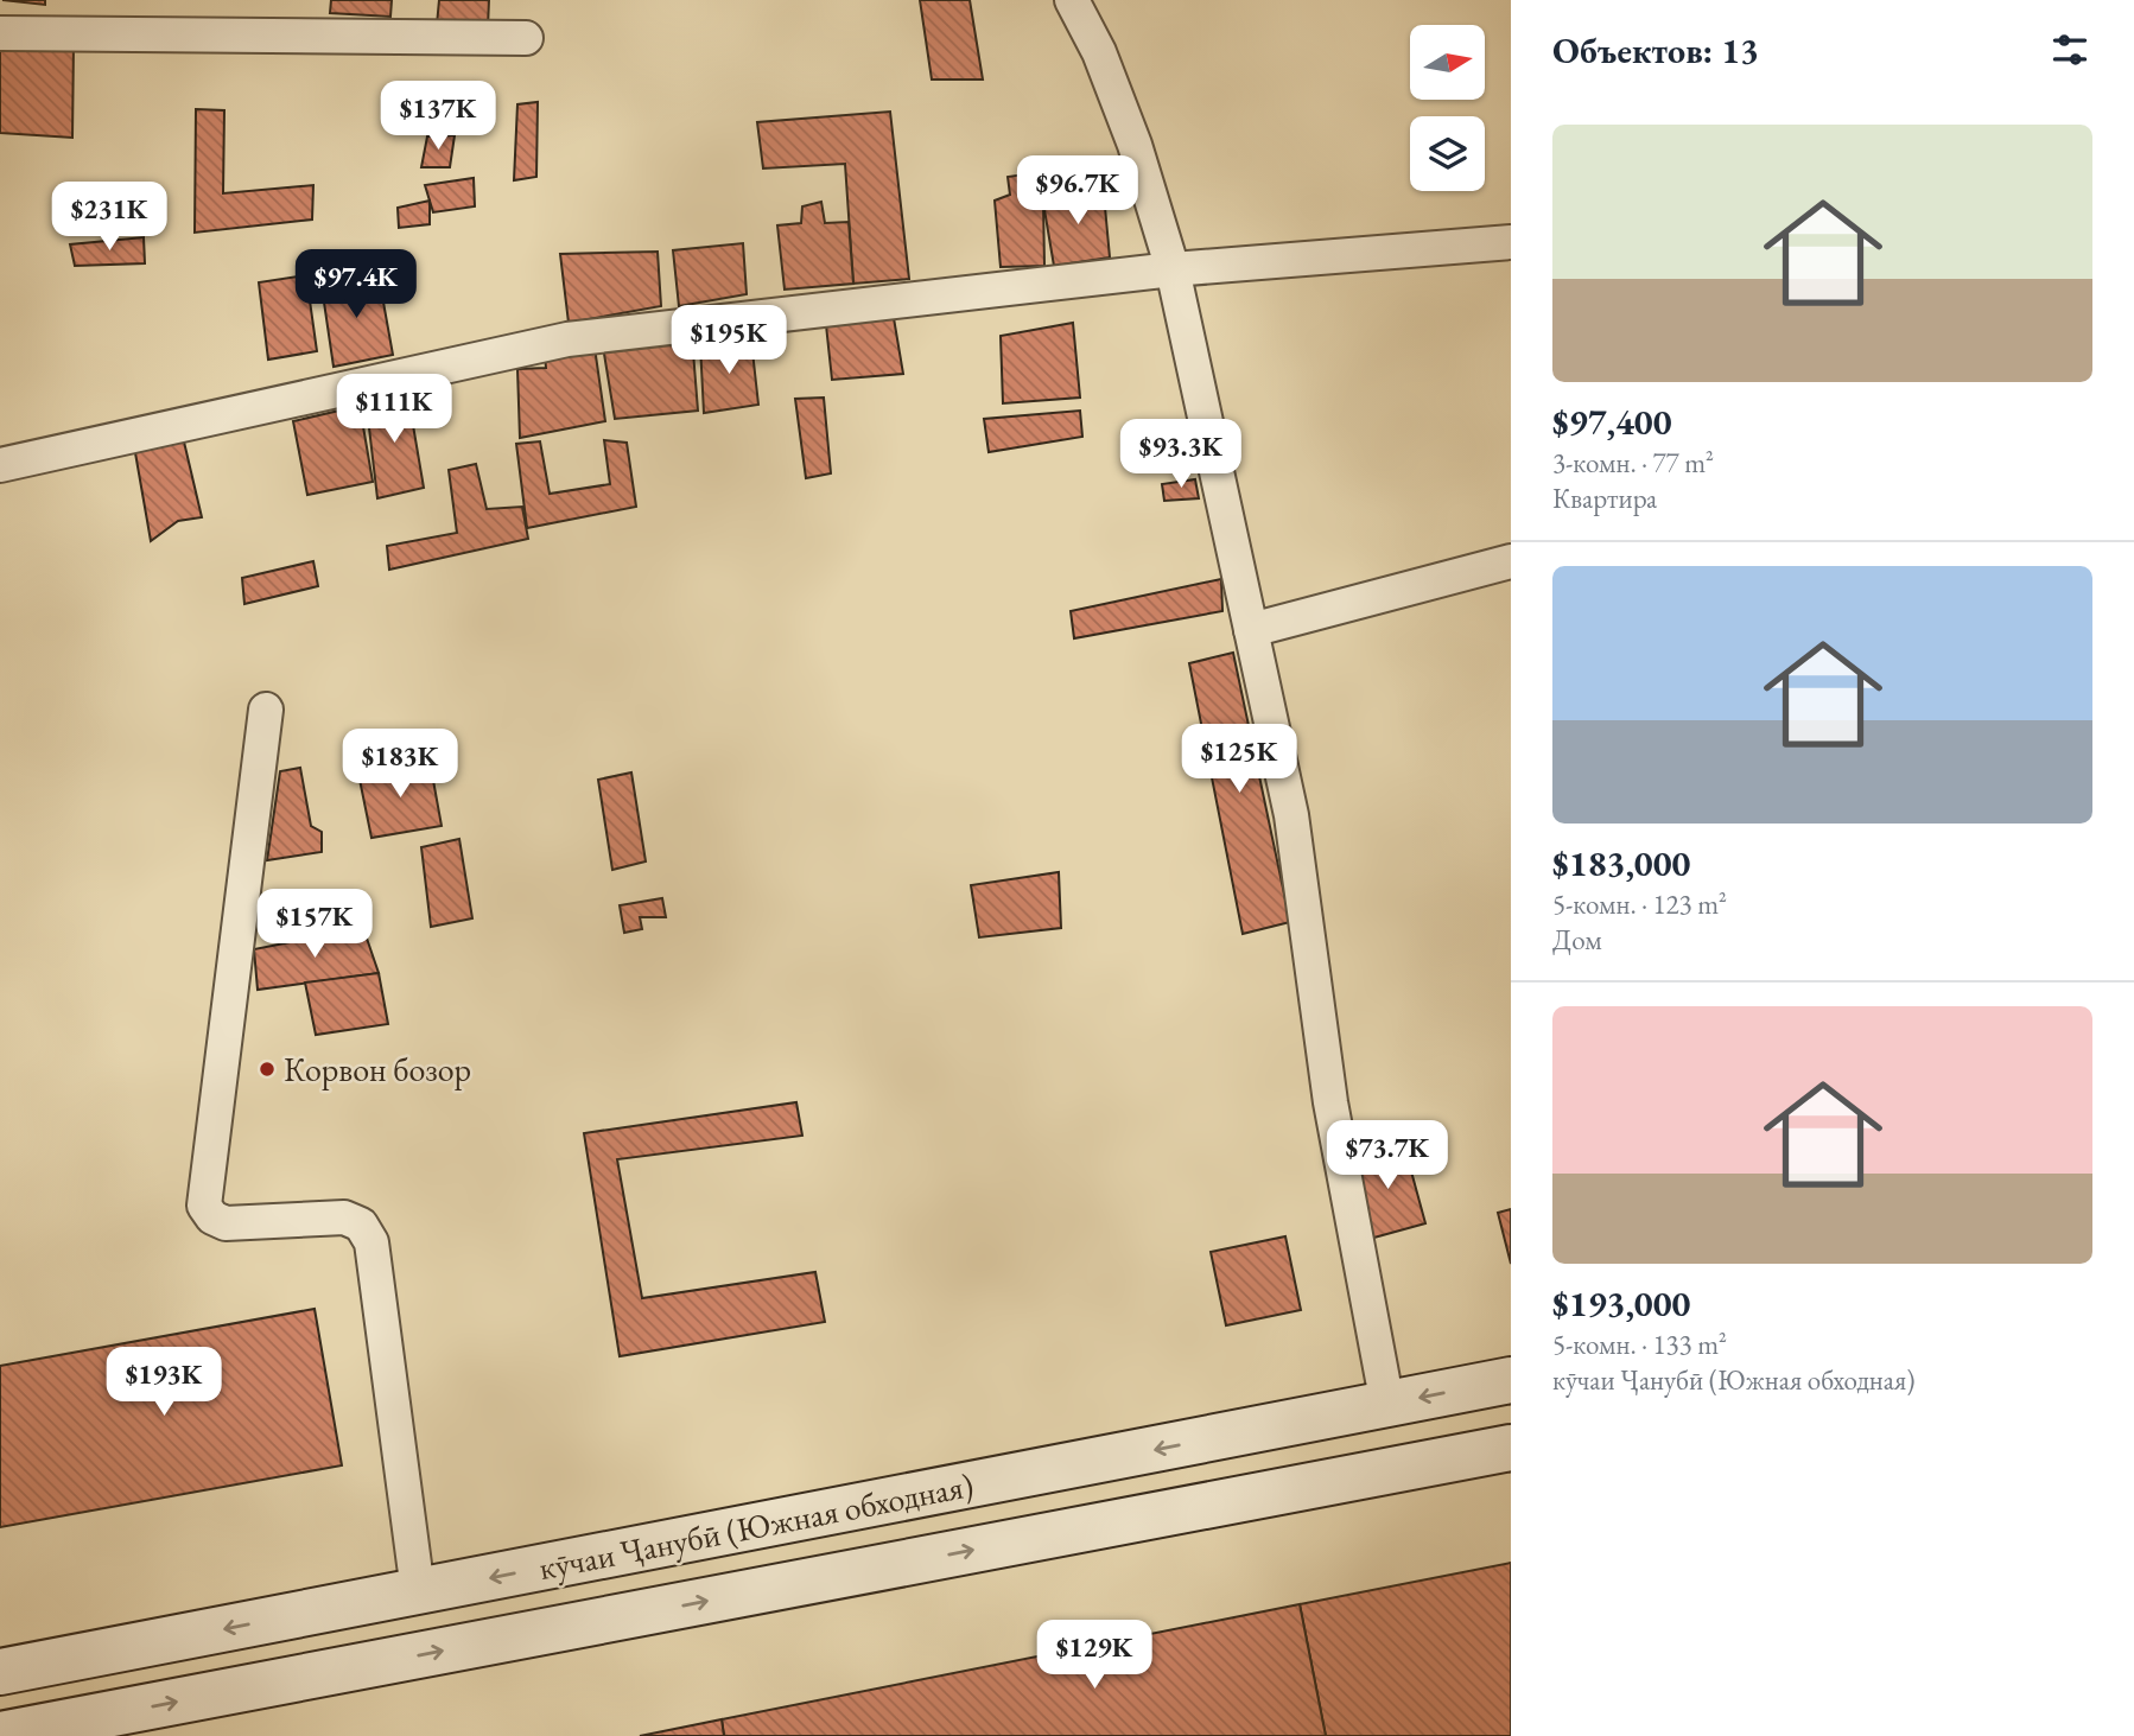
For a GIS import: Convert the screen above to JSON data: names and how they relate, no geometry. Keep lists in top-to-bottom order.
{
  "streets": {
    "main road": ["кӯчаи Ҷанубӣ (Южная обходная)"]
  },
  "places": ["Корвон бозор"],
  "north": "right",
  "page": {
    "heading": "Объектов: 13",
    "price": [
      "$137K",
      "$96.7K",
      "$231K",
      "$97.4K",
      "$195K",
      "$111K",
      "$93.3K",
      "$125K",
      "$183K",
      "$157K",
      "$73.7K",
      "$193K",
      "$129K"
    ],
    "list": [
      {
        "name": "$97,400",
        "note": "3-комн. · 77 m² · Квартира"
      },
      {
        "name": "$183,000",
        "note": "5-комн. · 123 m² · Дом"
      },
      {
        "name": "$193,000",
        "note": "5-комн. · 133 m² · кӯчаи Ҷанубӣ (Южная обходная)"
      }
    ]
  }
}
